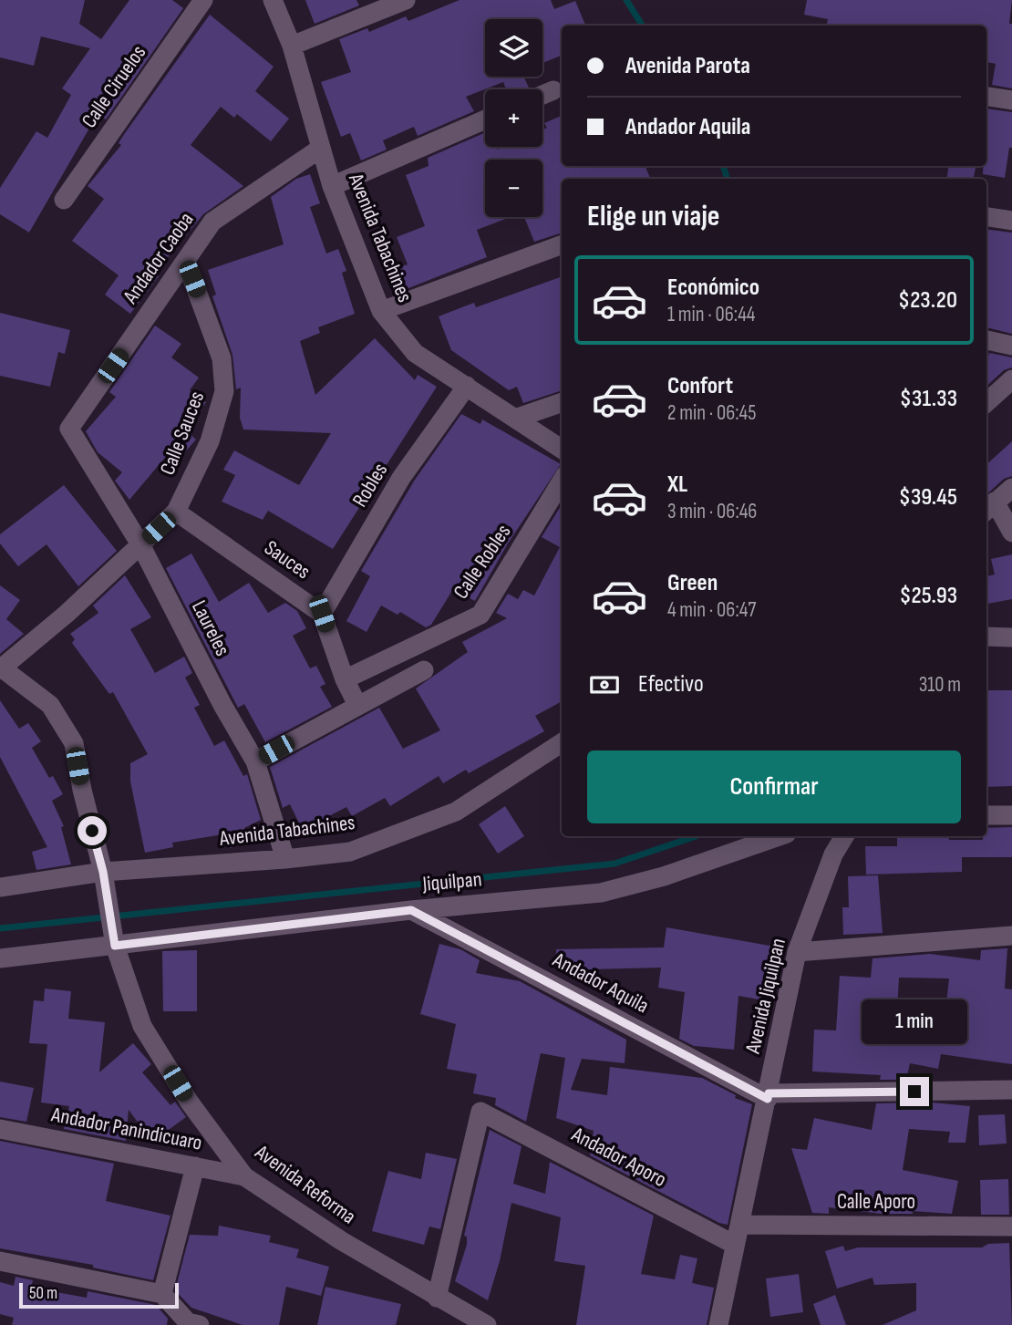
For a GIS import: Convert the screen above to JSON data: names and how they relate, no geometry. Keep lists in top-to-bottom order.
{
  "streets": {
    "street": [
      "Calle Ciruelos",
      "Avenida Tabachines",
      "Andador Caoba",
      "Calle Sauces",
      "Robles",
      "Sauces",
      "Calle Robles",
      "Laureles",
      "Jiquilpan",
      "Andador Aquila",
      "Avenida Jiquilpan",
      "Andador Panindicuaro",
      "Andador Aporo",
      "Avenida Reforma",
      "Calle Aporo"
    ]
  },
  "crossings": [
    ["Avenida Tabachines", "Andador Caoba"],
    ["Avenida Tabachines", "Robles"],
    ["Avenida Tabachines", "Laureles"],
    ["Avenida Tabachines", "Avenida Reforma"],
    ["Andador Caoba", "Calle Sauces"],
    ["Andador Caoba", "Laureles"],
    ["Calle Sauces", "Sauces"],
    ["Robles", "Sauces"],
    ["Jiquilpan", "Andador Aquila"],
    ["Jiquilpan", "Avenida Reforma"],
    ["Andador Aquila", "Avenida Jiquilpan"],
    ["Avenida Jiquilpan", "Andador Aporo"],
    ["Avenida Jiquilpan", "Calle Aporo"],
    ["Andador Panindicuaro", "Avenida Reforma"],
    ["Andador Aporo", "Avenida Reforma"]
  ],
  "scale_bar": "50 m",
  "page": {
    "map_buttons": ["+", "−"],
    "banner": ["Avenida Parota", "Andador Aquila"],
    "heading": "Elige un viaje",
    "list": [
      {
        "name": "Económico",
        "note": "1 min · 06:44",
        "value": "$23.20"
      },
      {
        "name": "Confort",
        "note": "2 min · 06:45",
        "value": "$31.33"
      },
      {
        "name": "XL",
        "note": "3 min · 06:46",
        "value": "$39.45"
      },
      {
        "name": "Green",
        "note": "4 min · 06:47",
        "value": "$25.93"
      }
    ],
    "pay": ["Efectivo", "310 m"],
    "buttons": "Confirmar",
    "bubble": "1 min",
    "scale": "50 m"
  }
}
